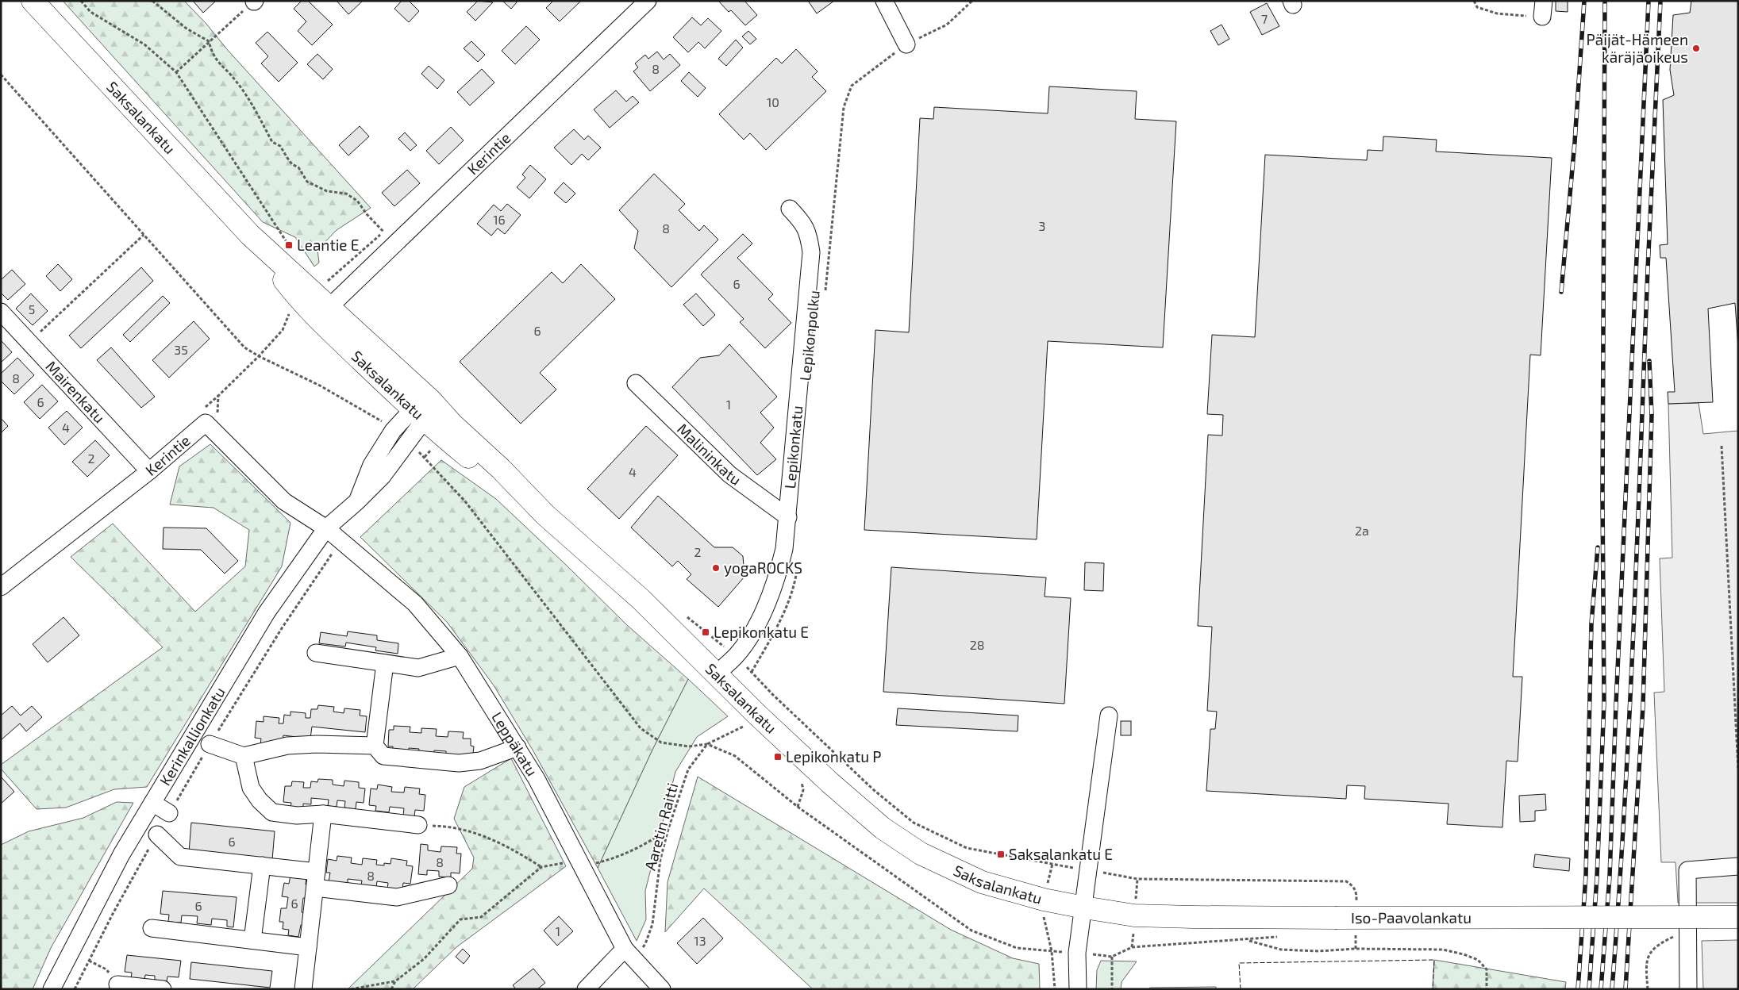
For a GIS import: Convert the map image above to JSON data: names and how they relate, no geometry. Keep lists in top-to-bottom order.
{
  "streets": {
    "main road": ["Saksalankatu", "Iso-Paavolankatu"],
    "street": [
      "Kerintie",
      "Mairenkatu",
      "Lepikonkatu",
      "Malininkatu",
      "Kerinkallionkatu",
      "Leppäkatu"
    ],
    "path": ["Lepikonpolku", "Aaretin Raitti"]
  },
  "crossings": [
    ["Saksalankatu", "Kerintie"],
    ["Saksalankatu", "Lepikonkatu"],
    ["Saksalankatu", "Kerinkallionkatu"],
    ["Saksalankatu", "Iso-Paavolankatu"],
    ["Kerintie", "Mairenkatu"],
    ["Kerintie", "Kerinkallionkatu"],
    ["Kerintie", "Leppäkatu"],
    ["Lepikonkatu", "Malininkatu"],
    ["Kerinkallionkatu", "Leppäkatu"],
    ["Leppäkatu", "Aaretin Raitti"]
  ],
  "places": {
    "other": ["Päijät-Hämeen käräjäoikeus", "yogaROCKS"],
    "transit": [
      "Leantie E",
      "Lepikonkatu E",
      "Lepikonkatu P",
      "Saksalankatu E"
    ]
  },
  "house_numbers": [
    "7",
    "8",
    "10",
    "16",
    "3",
    "8",
    "6",
    "5",
    "6",
    "35",
    "8",
    "6",
    "1",
    "4",
    "2",
    "4",
    "2a",
    "2",
    "28",
    "6",
    "8",
    "8",
    "6",
    "6",
    "1",
    "13"
  ]
}
